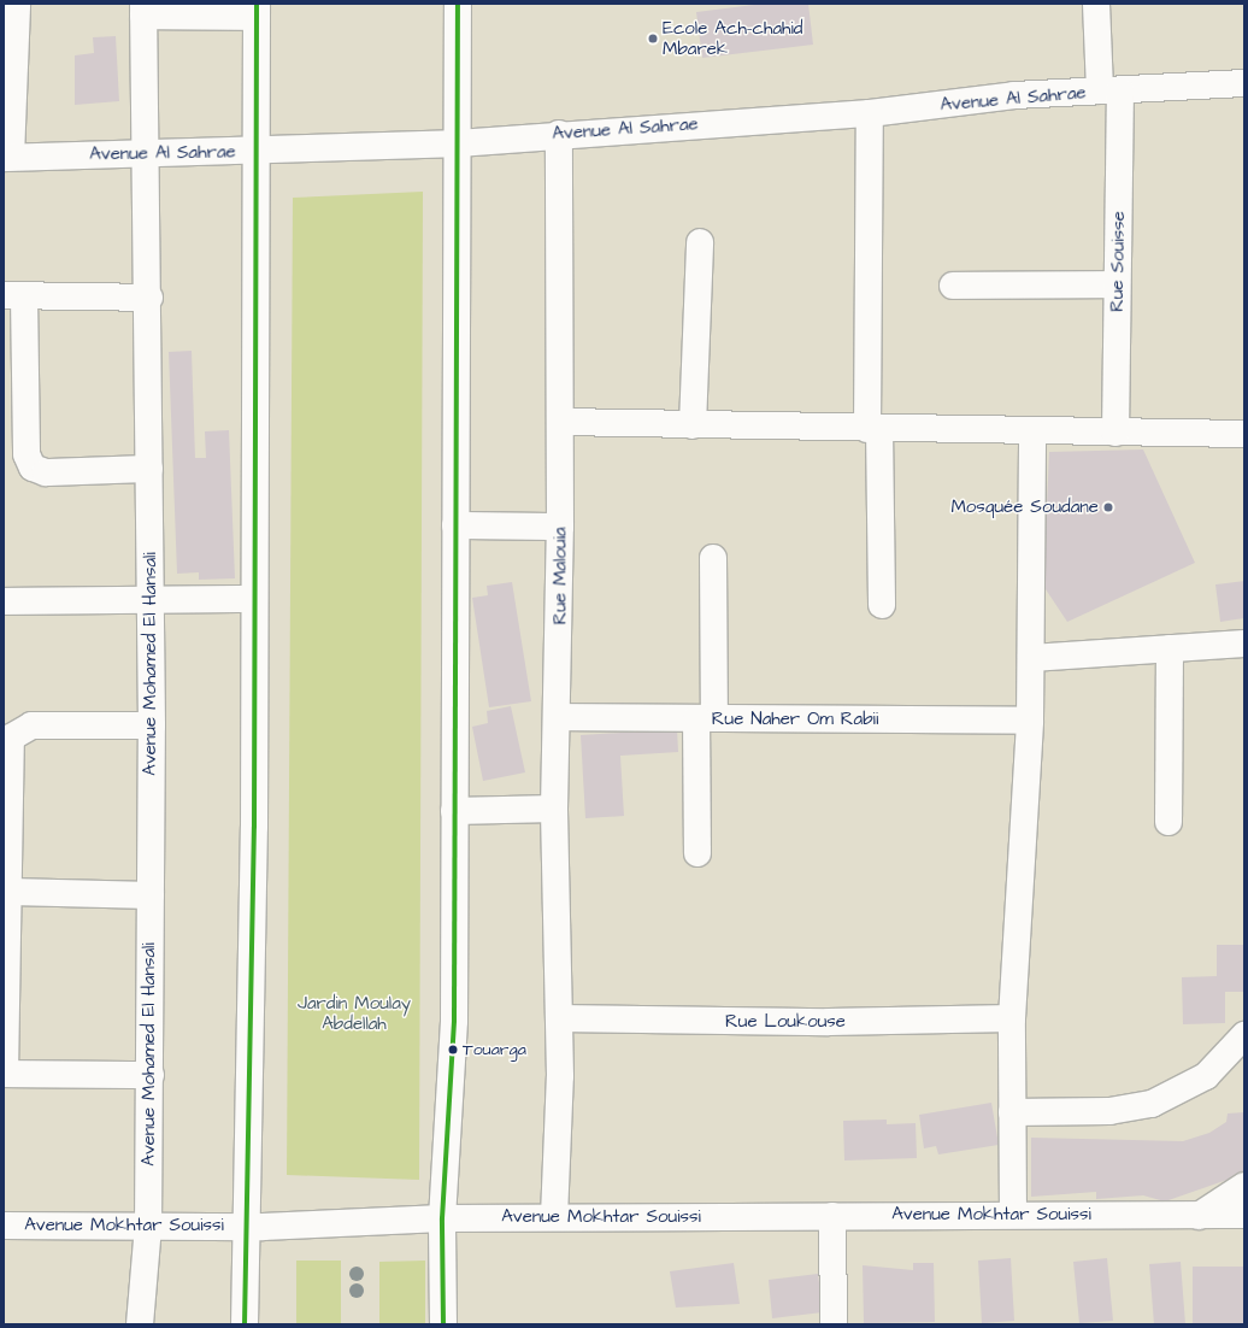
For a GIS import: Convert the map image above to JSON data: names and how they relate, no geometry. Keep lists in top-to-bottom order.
{
  "streets": {
    "street": [
      "Avenue Al Sahrae",
      "Rue Souisse",
      "Rue Malouia",
      "Avenue Mohamed El Hansali",
      "Rue Naher Om Rabii",
      "Rue Loukouse",
      "Avenue Mokhtar Souissi"
    ]
  },
  "crossings": [
    ["Avenue Al Sahrae", "Rue Souisse"],
    ["Avenue Al Sahrae", "Rue Malouia"],
    ["Avenue Al Sahrae", "Avenue Mohamed El Hansali"],
    ["Rue Malouia", "Rue Naher Om Rabii"],
    ["Rue Malouia", "Rue Loukouse"],
    ["Rue Malouia", "Avenue Mokhtar Souissi"],
    ["Avenue Mohamed El Hansali", "Avenue Mokhtar Souissi"]
  ],
  "parks": ["Jardin Moulay Abdellah"],
  "places": ["Ecole Ach-chahid Mbarek", "Mosquée Soudane", "Touarga"]
}
